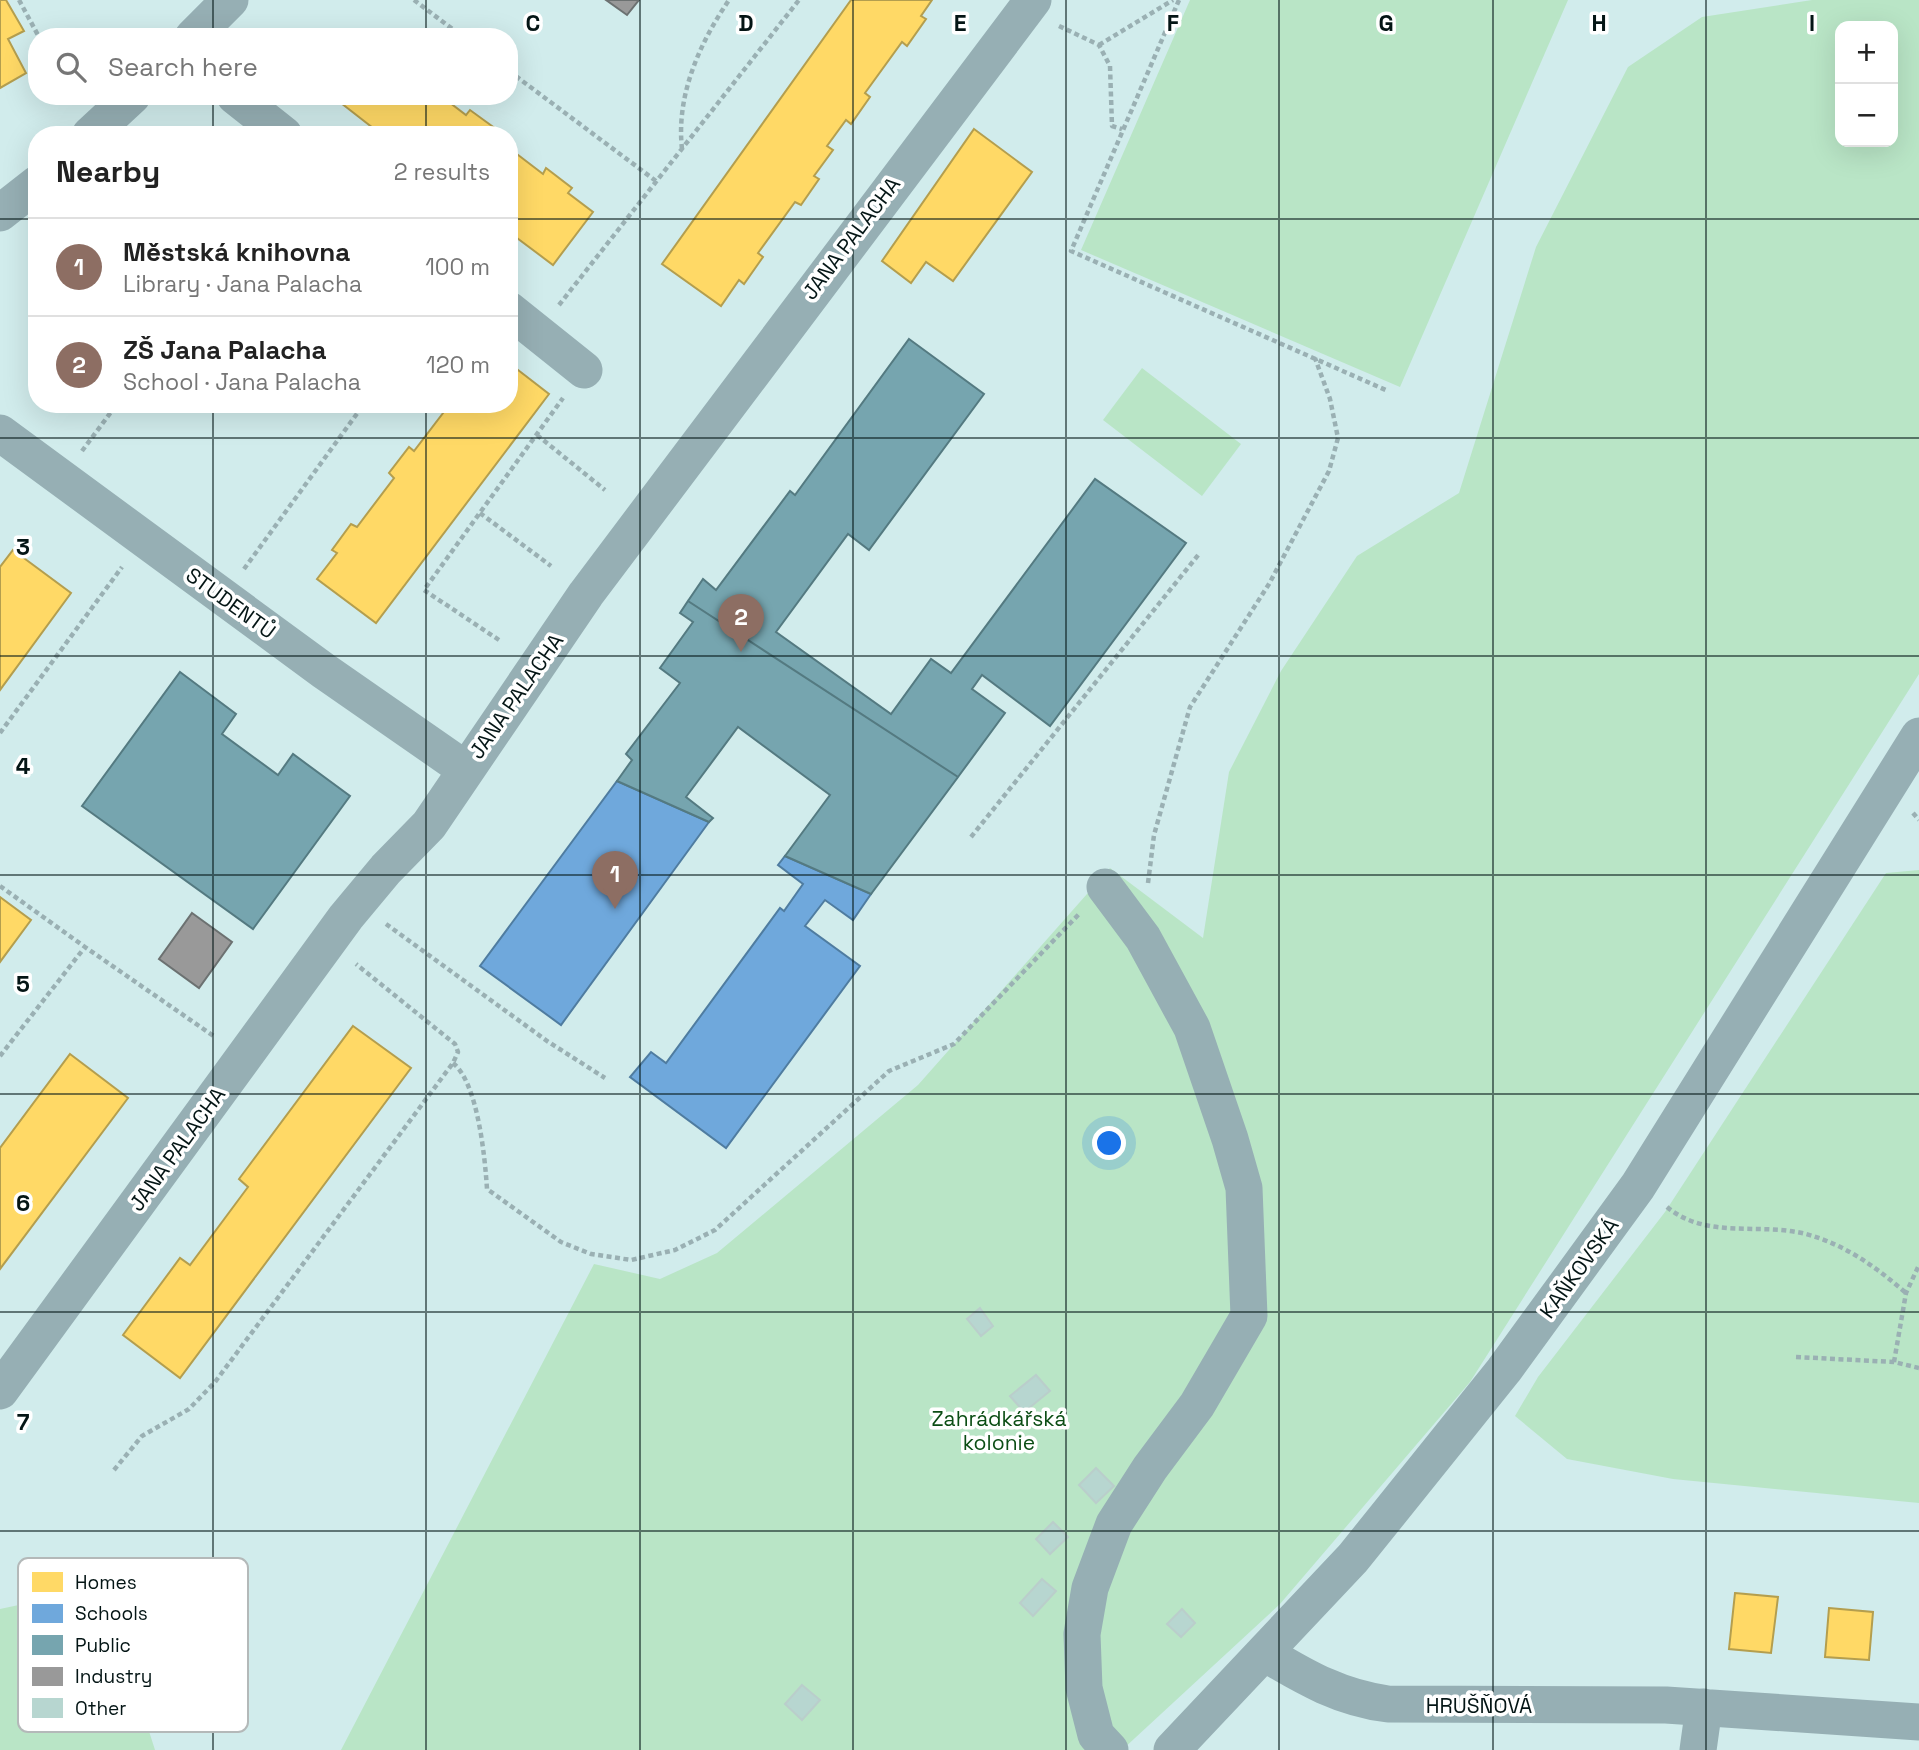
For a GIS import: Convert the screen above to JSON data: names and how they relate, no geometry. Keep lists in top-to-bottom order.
{
  "streets": {
    "street": [
      "JANA PALACHA",
      "STUDENTŮ",
      "KAŇKOVSKÁ",
      "HRUŠŇOVÁ"
    ]
  },
  "crossings": [
    ["JANA PALACHA", "STUDENTŮ"],
    ["KAŇKOVSKÁ", "HRUŠŇOVÁ"]
  ],
  "parks": ["Zahrádkářská kolonie"],
  "legend": [
    "Homes",
    "Schools",
    "Public",
    "Industry",
    "Other"
  ],
  "page": {
    "map_buttons": ["+", "−"],
    "search": "Search here",
    "heading": ["Nearby", "2 results"],
    "list": [
      {
        "mark": "1",
        "name": "Městská knihovna",
        "note": "Library · Jana Palacha",
        "value": "100 m"
      },
      {
        "mark": "2",
        "name": "ZŠ Jana Palacha",
        "note": "School · Jana Palacha",
        "value": "120 m"
      }
    ],
    "pins": ["2", "1"]
  },
  "grid": {
    "columns": [
      "C",
      "D",
      "E",
      "F",
      "G",
      "H",
      "I"
    ],
    "rows": [
      "3",
      "4",
      "5",
      "6",
      "7"
    ]
  }
}
